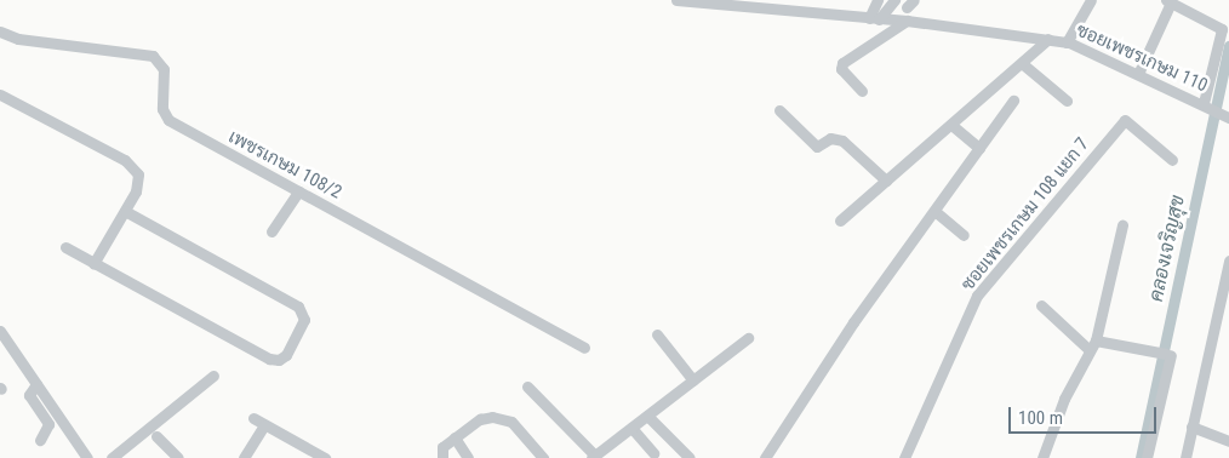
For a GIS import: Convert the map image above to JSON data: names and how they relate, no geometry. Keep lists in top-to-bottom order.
{
  "streets": {
    "street": ["ซอยเพชรเกษม 110", "เพชรเกษม 108/2", "ซอยเพชรเกษม 108 แยก 7"]
  },
  "water": ["คลองเจริญสุข"],
  "scale_bar": "100 m"
}
